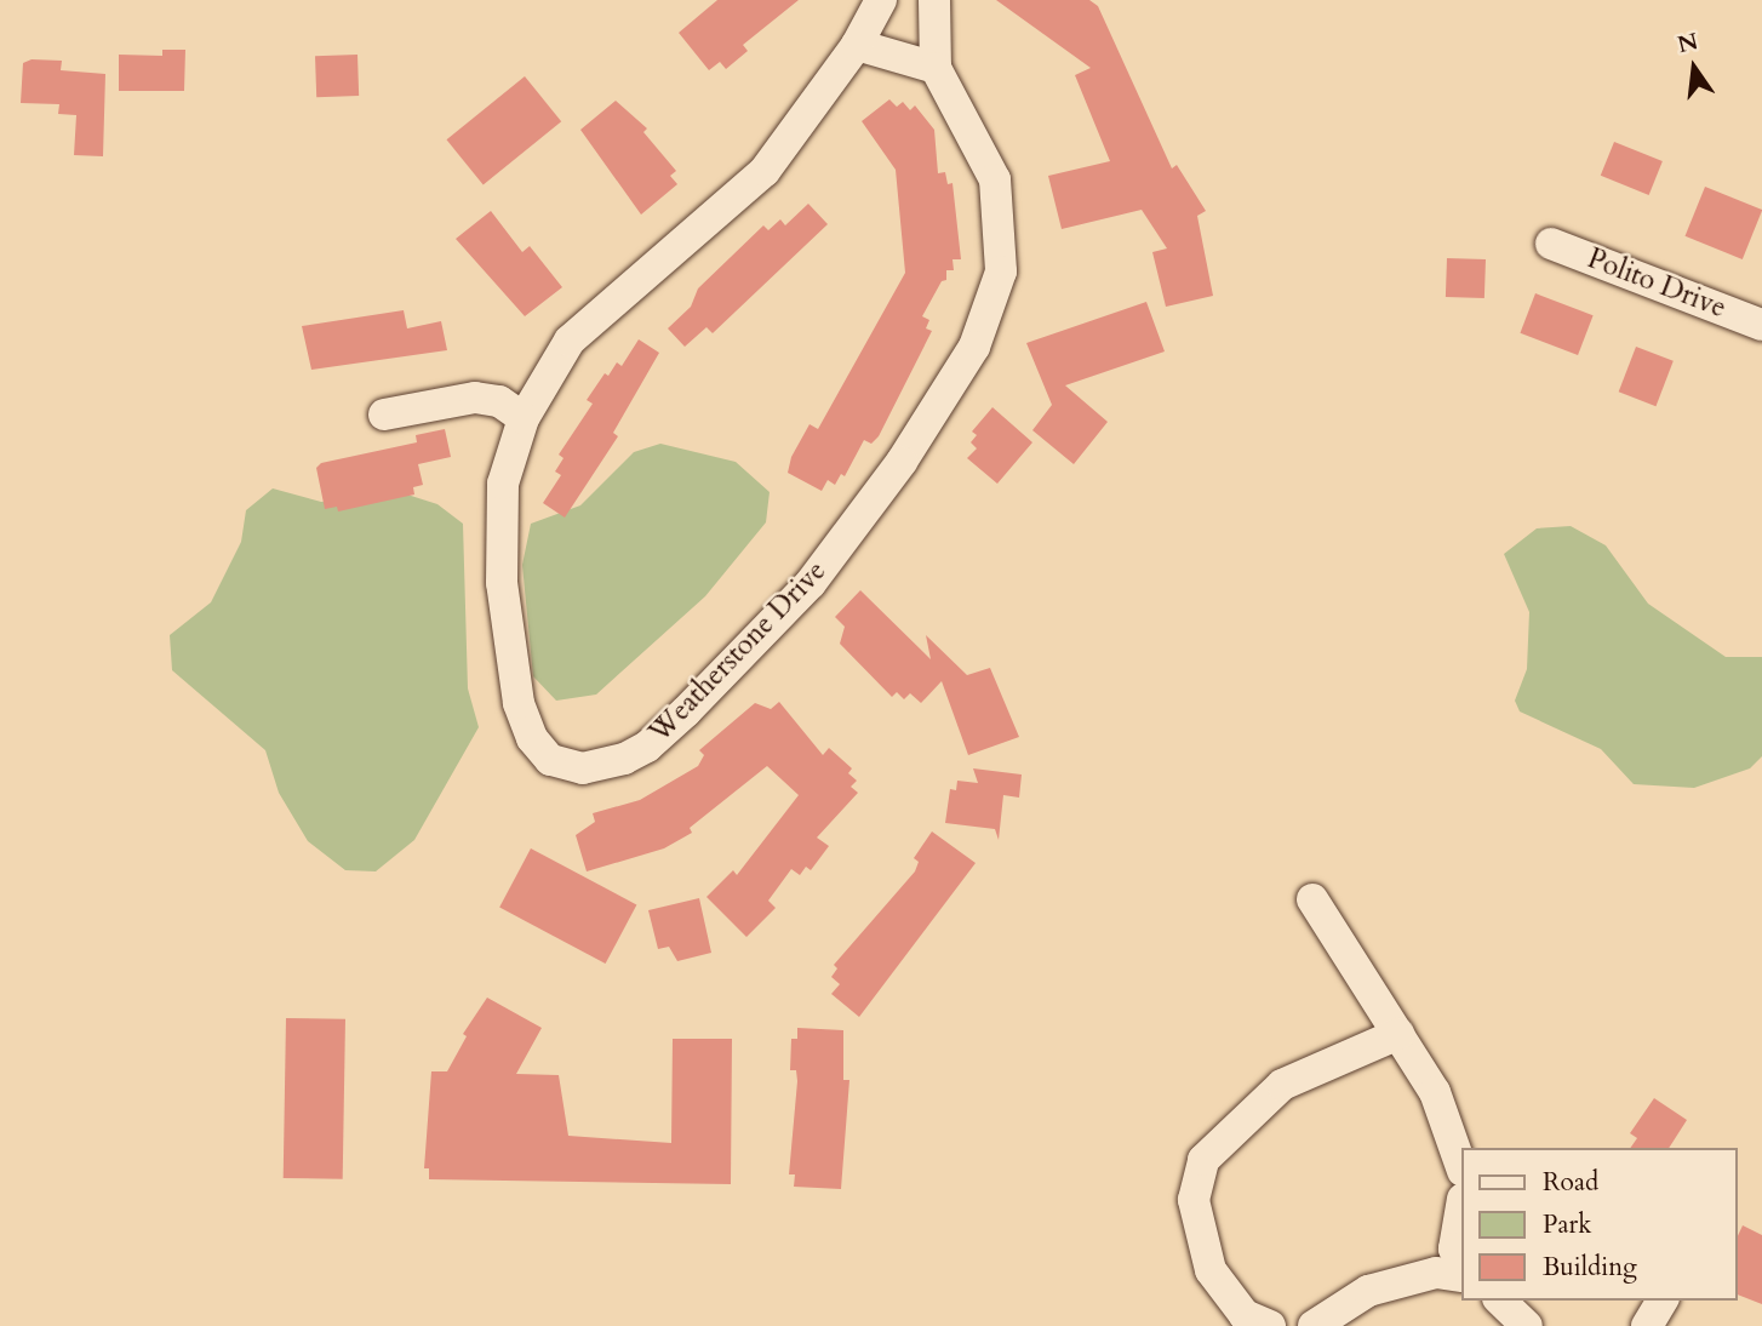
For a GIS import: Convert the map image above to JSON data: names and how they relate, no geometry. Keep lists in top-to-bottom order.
{
  "streets": {
    "street": ["Polito Drive", "Weatherstone Drive"]
  },
  "legend": ["Road", "Park", "Building"],
  "north": "top"
}
